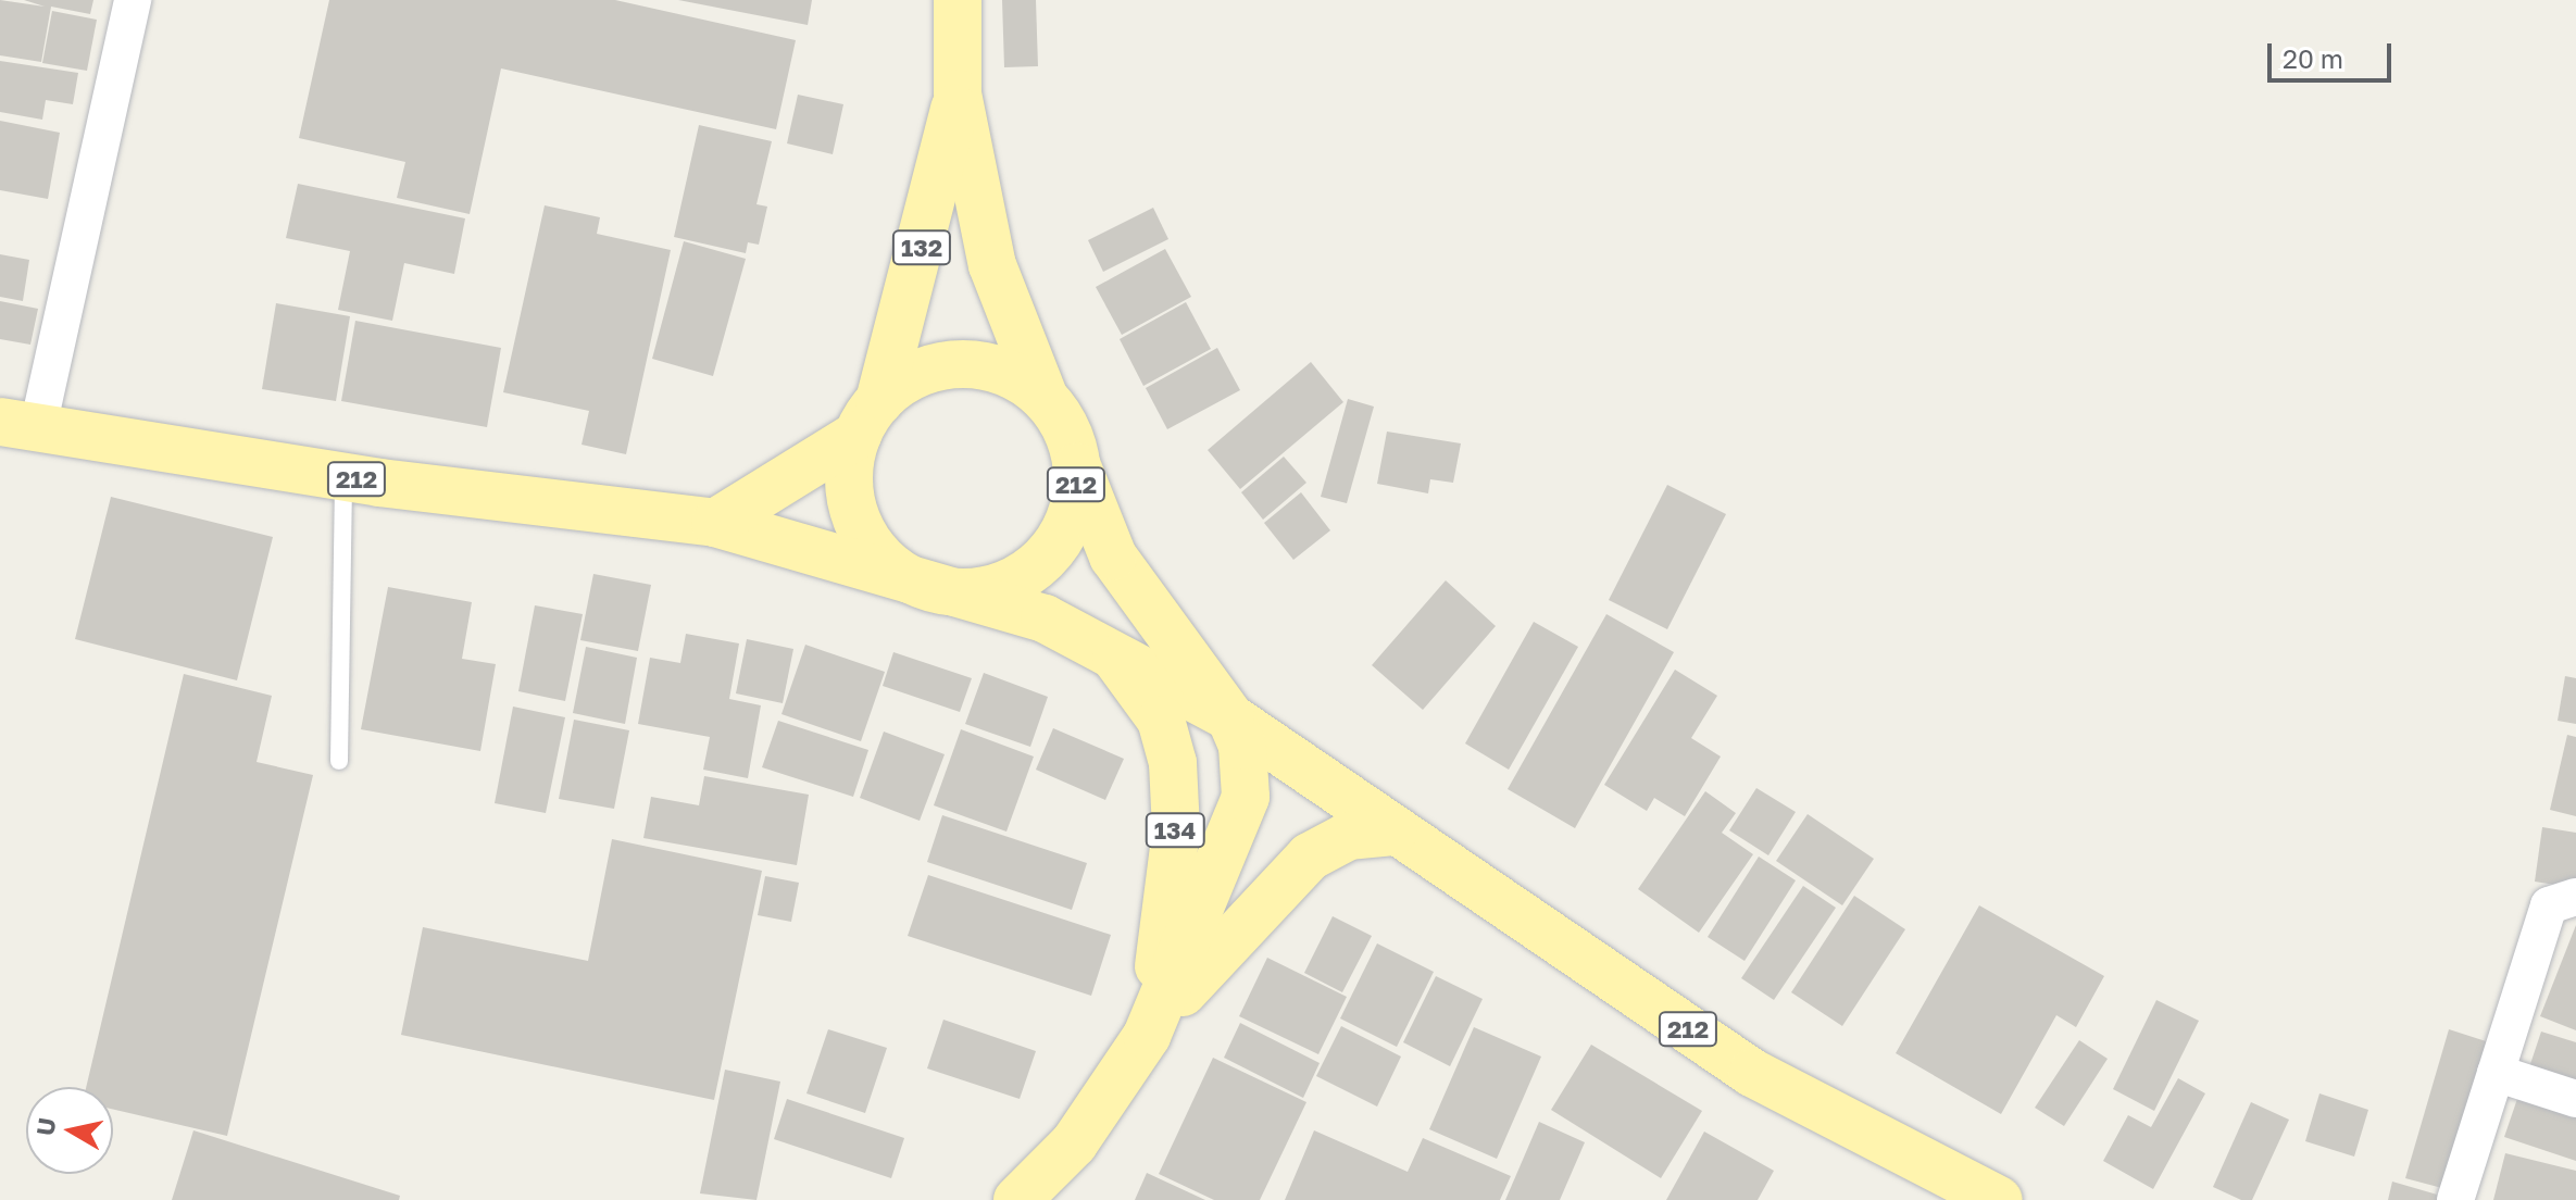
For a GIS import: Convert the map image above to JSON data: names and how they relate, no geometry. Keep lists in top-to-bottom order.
{
  "streets": {
    "main road": ["132", "212", "134"]
  },
  "crossings": [
    ["132", "212"],
    ["212", "134"]
  ],
  "scale_bar": "20 m",
  "north": "left"
}
